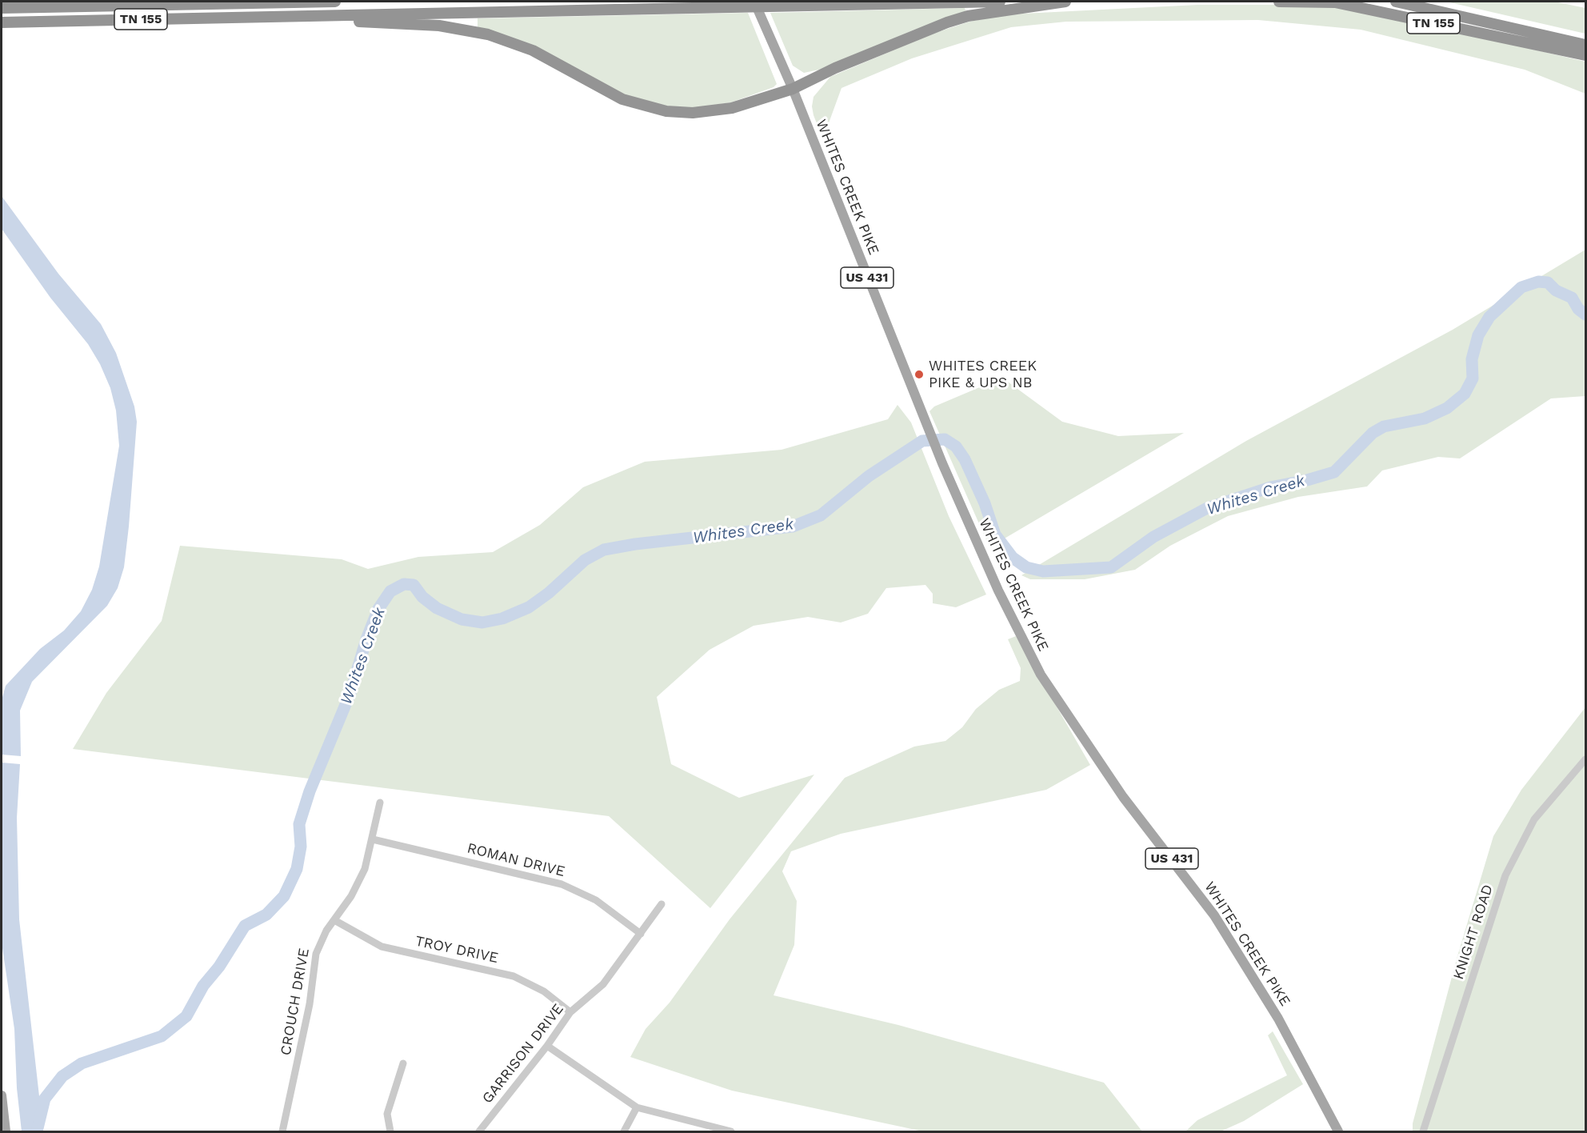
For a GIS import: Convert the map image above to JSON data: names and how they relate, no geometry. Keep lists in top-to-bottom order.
{
  "streets": {
    "highway": ["TN 155"],
    "main road": ["WHITES CREEK PIKE", "US 431"],
    "street": [
      "ROMAN DRIVE",
      "KNIGHT ROAD",
      "TROY DRIVE",
      "CROUCH DRIVE",
      "GARRISON DRIVE"
    ]
  },
  "crossings": [
    ["ROMAN DRIVE", "CROUCH DRIVE"],
    ["ROMAN DRIVE", "GARRISON DRIVE"],
    ["TROY DRIVE", "CROUCH DRIVE"],
    ["TROY DRIVE", "GARRISON DRIVE"]
  ],
  "water": ["Whites Creek"],
  "places": ["WHITES CREEK PIKE & UPS NB"]
}
